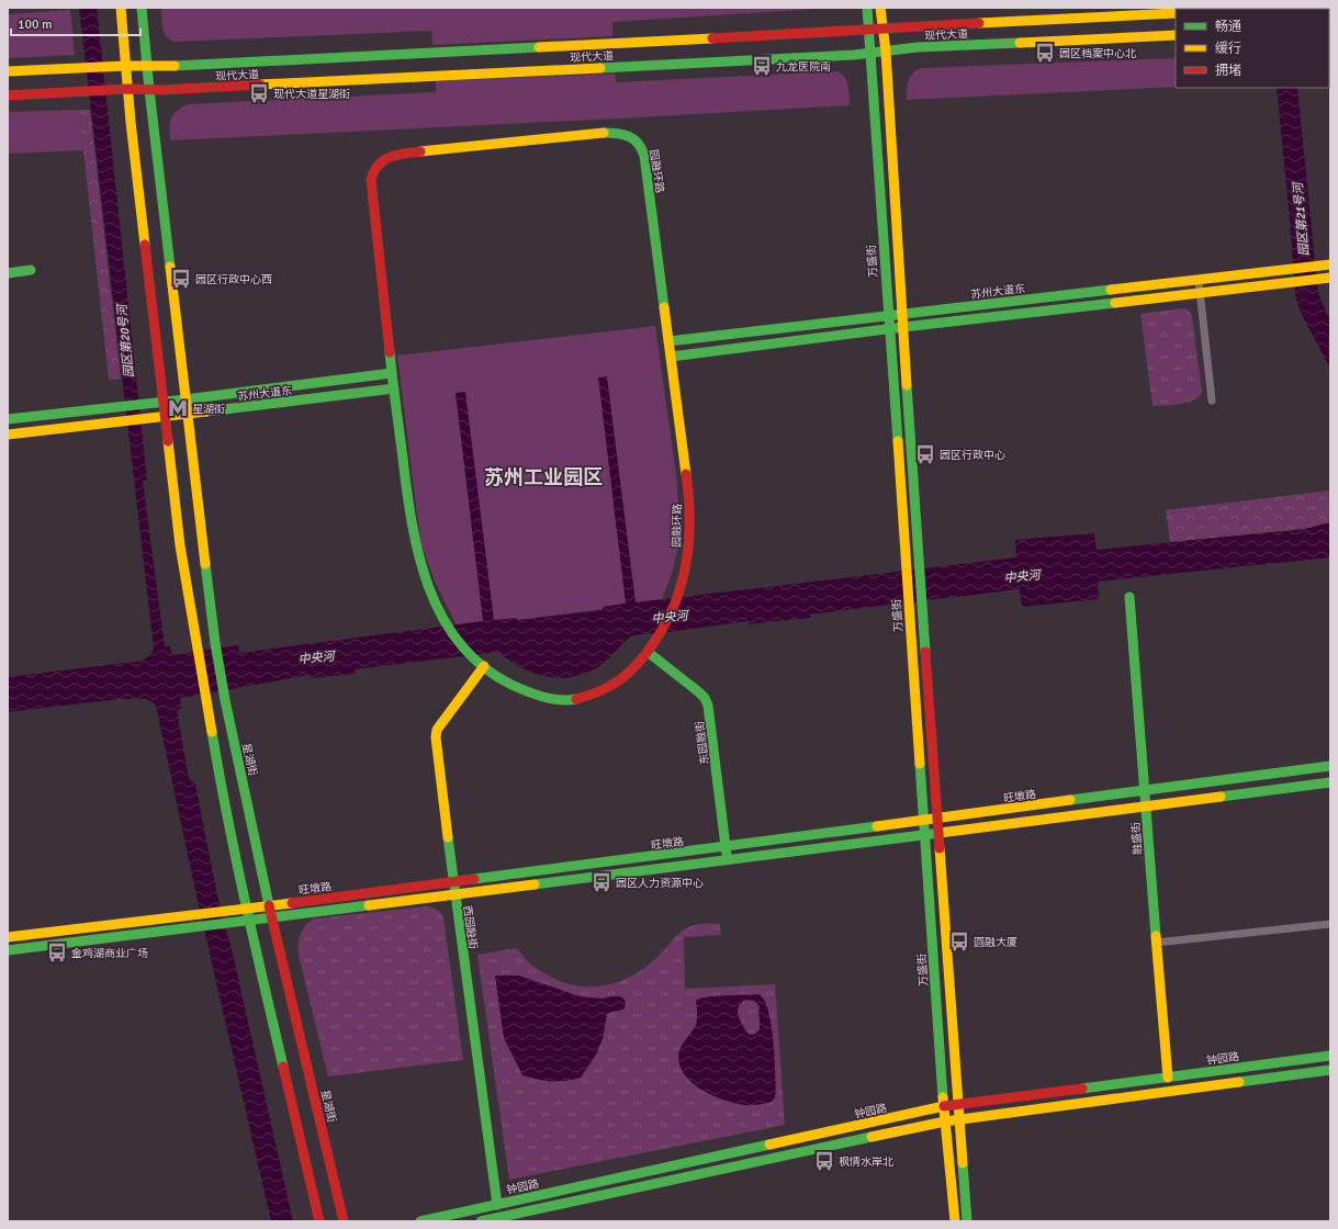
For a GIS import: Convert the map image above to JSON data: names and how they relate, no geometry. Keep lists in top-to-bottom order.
{
  "streets": {
    "main road": [
      "现代大道",
      "园融环路",
      "万盛街",
      "苏州大道东",
      "东园融街",
      "星湖街",
      "旺墩路",
      "融盛街",
      "西园融街",
      "钟园路"
    ]
  },
  "crossings": [
    ["现代大道", "万盛街"],
    ["现代大道", "星湖街"],
    ["园融环路", "苏州大道东"],
    ["园融环路", "东园融街"],
    ["园融环路", "西园融街"],
    ["万盛街", "苏州大道东"],
    ["万盛街", "旺墩路"],
    ["万盛街", "钟园路"],
    ["苏州大道东", "星湖街"],
    ["东园融街", "旺墩路"],
    ["星湖街", "旺墩路"],
    ["旺墩路", "融盛街"],
    ["旺墩路", "西园融街"],
    ["融盛街", "钟园路"],
    ["西园融街", "钟园路"]
  ],
  "districts": ["苏州工业园区"],
  "water": ["园区第21号河", "园区第20号河", "中央河"],
  "places": {
    "bus stop": [
      "园区档案中心北",
      "九龙医院南",
      "现代大道星湖街",
      "园区行政中心西",
      "园区行政中心",
      "园区人力资源中心",
      "圆融大厦",
      "金鸡湖商业广场",
      "枫情水岸北"
    ],
    "metro station": ["星湖街"]
  },
  "legend": ["畅通", "缓行", "拥堵"],
  "scale_bar": "100 m"
}
